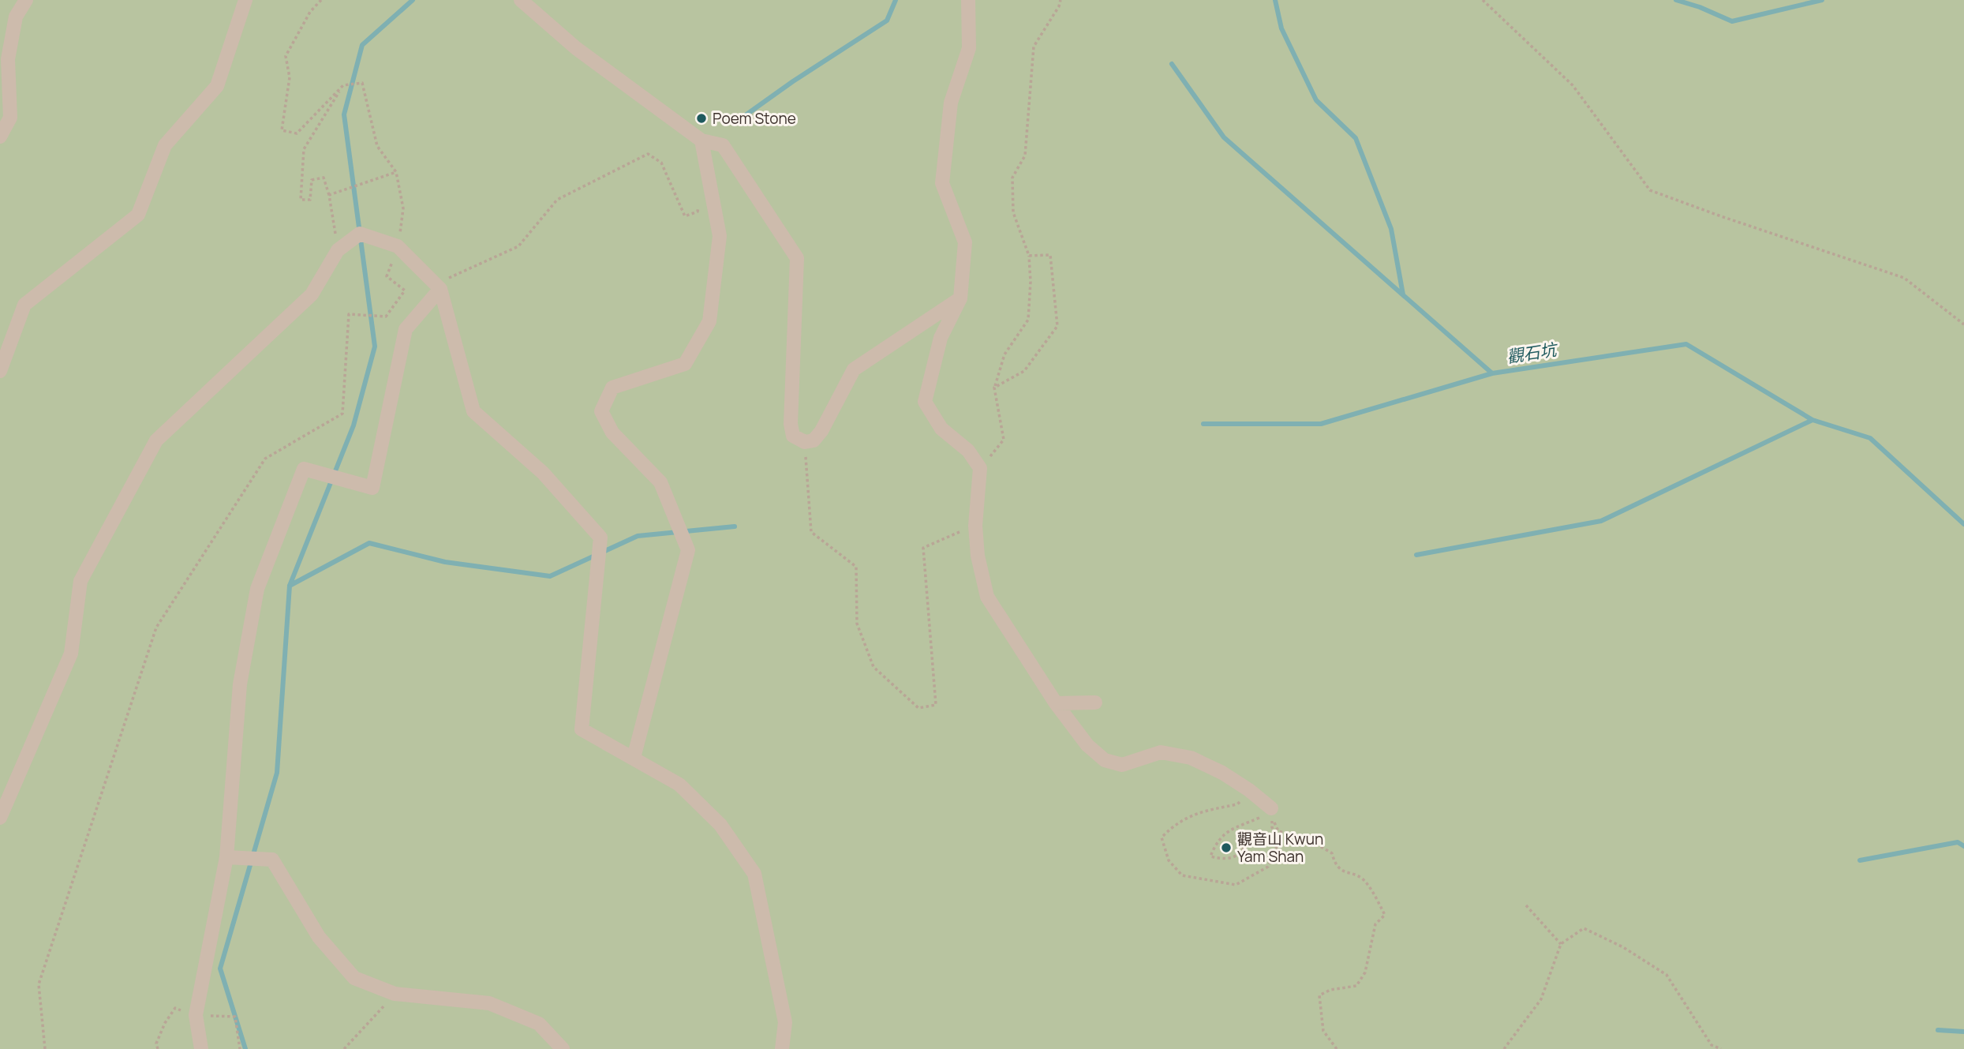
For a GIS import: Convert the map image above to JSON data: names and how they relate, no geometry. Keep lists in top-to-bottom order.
{
  "water": ["觀石坑"],
  "places": ["Poem Stone", "觀音山 Kwun Yam Shan"]
}
